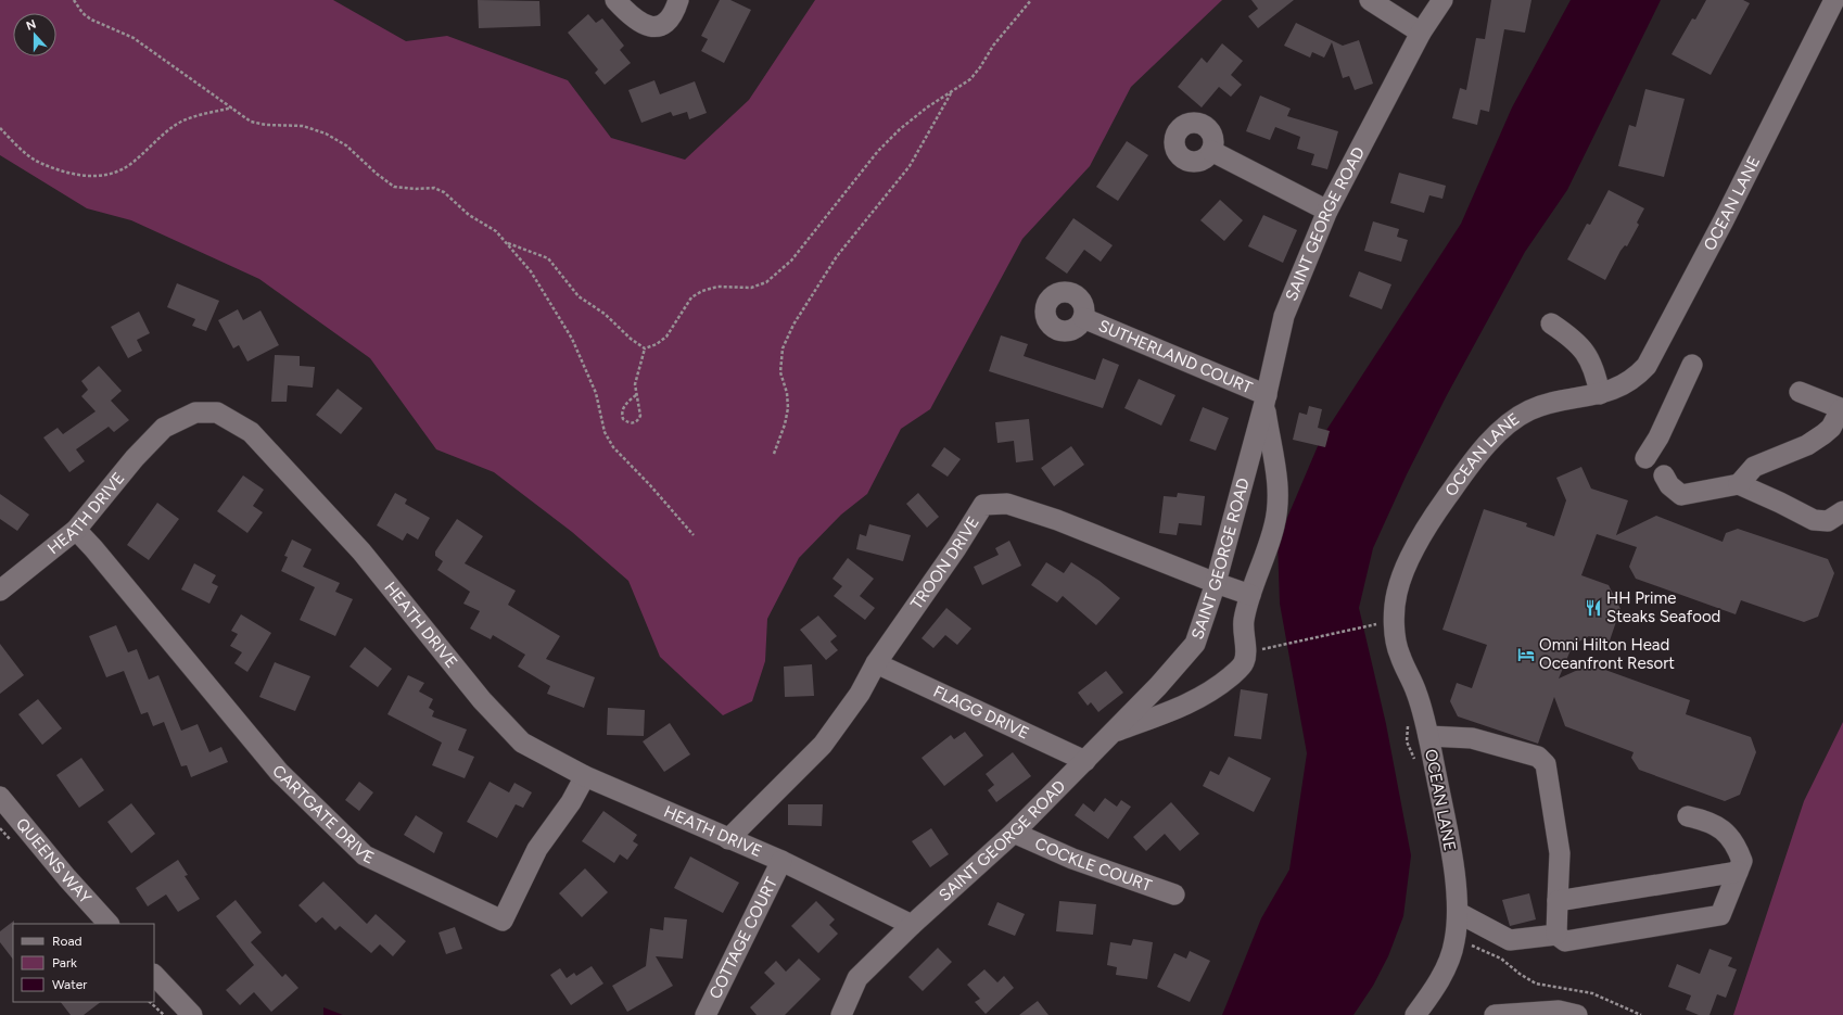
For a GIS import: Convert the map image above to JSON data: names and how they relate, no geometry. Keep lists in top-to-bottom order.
{
  "streets": {
    "street": [
      "OCEAN LANE",
      "SAINT GEORGE ROAD",
      "SUTHERLAND COURT",
      "HEATH DRIVE",
      "TROON DRIVE",
      "FLAGG DRIVE",
      "CARTGATE DRIVE",
      "QUEENS WAY",
      "COCKLE COURT",
      "COTTAGE COURT"
    ]
  },
  "crossings": [
    ["SAINT GEORGE ROAD", "SUTHERLAND COURT"],
    ["SAINT GEORGE ROAD", "HEATH DRIVE"],
    ["SAINT GEORGE ROAD", "TROON DRIVE"],
    ["SAINT GEORGE ROAD", "FLAGG DRIVE"],
    ["SAINT GEORGE ROAD", "COCKLE COURT"],
    ["HEATH DRIVE", "TROON DRIVE"],
    ["HEATH DRIVE", "CARTGATE DRIVE"],
    ["HEATH DRIVE", "COTTAGE COURT"],
    ["TROON DRIVE", "FLAGG DRIVE"]
  ],
  "places": {
    "restaurant": ["HH Prime Steaks Seafood"],
    "hotel": ["Omni Hilton Head Oceanfront Resort"]
  },
  "legend": ["Road", "Park", "Water"],
  "north": "top"
}
